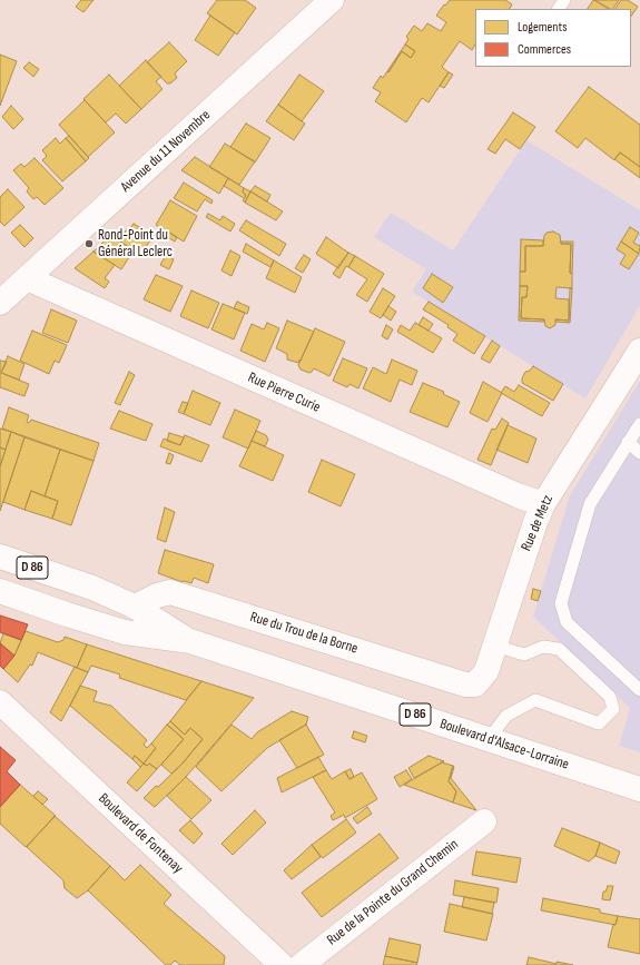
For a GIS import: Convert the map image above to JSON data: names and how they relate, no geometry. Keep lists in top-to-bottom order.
{
  "streets": {
    "street": [
      "Avenue du 11 Novembre",
      "Rue Pierre Curie",
      "Rue de Metz",
      "D 86",
      "Rue du Trou de la Borne",
      "Boulevard d'Alsace-Lorraine",
      "Boulevard de Fontenay",
      "Rue de la Pointe du Grand Chemin"
    ]
  },
  "crossings": [
    ["Avenue du 11 Novembre", "Rue Pierre Curie"],
    ["Rue Pierre Curie", "Rue de Metz"],
    ["Rue de Metz", "Rue du Trou de la Borne"],
    ["Rue du Trou de la Borne", "Boulevard d'Alsace-Lorraine"]
  ],
  "places": ["Rond-Point du Général Leclerc"],
  "legend": ["Logements", "Commerces"]
}
